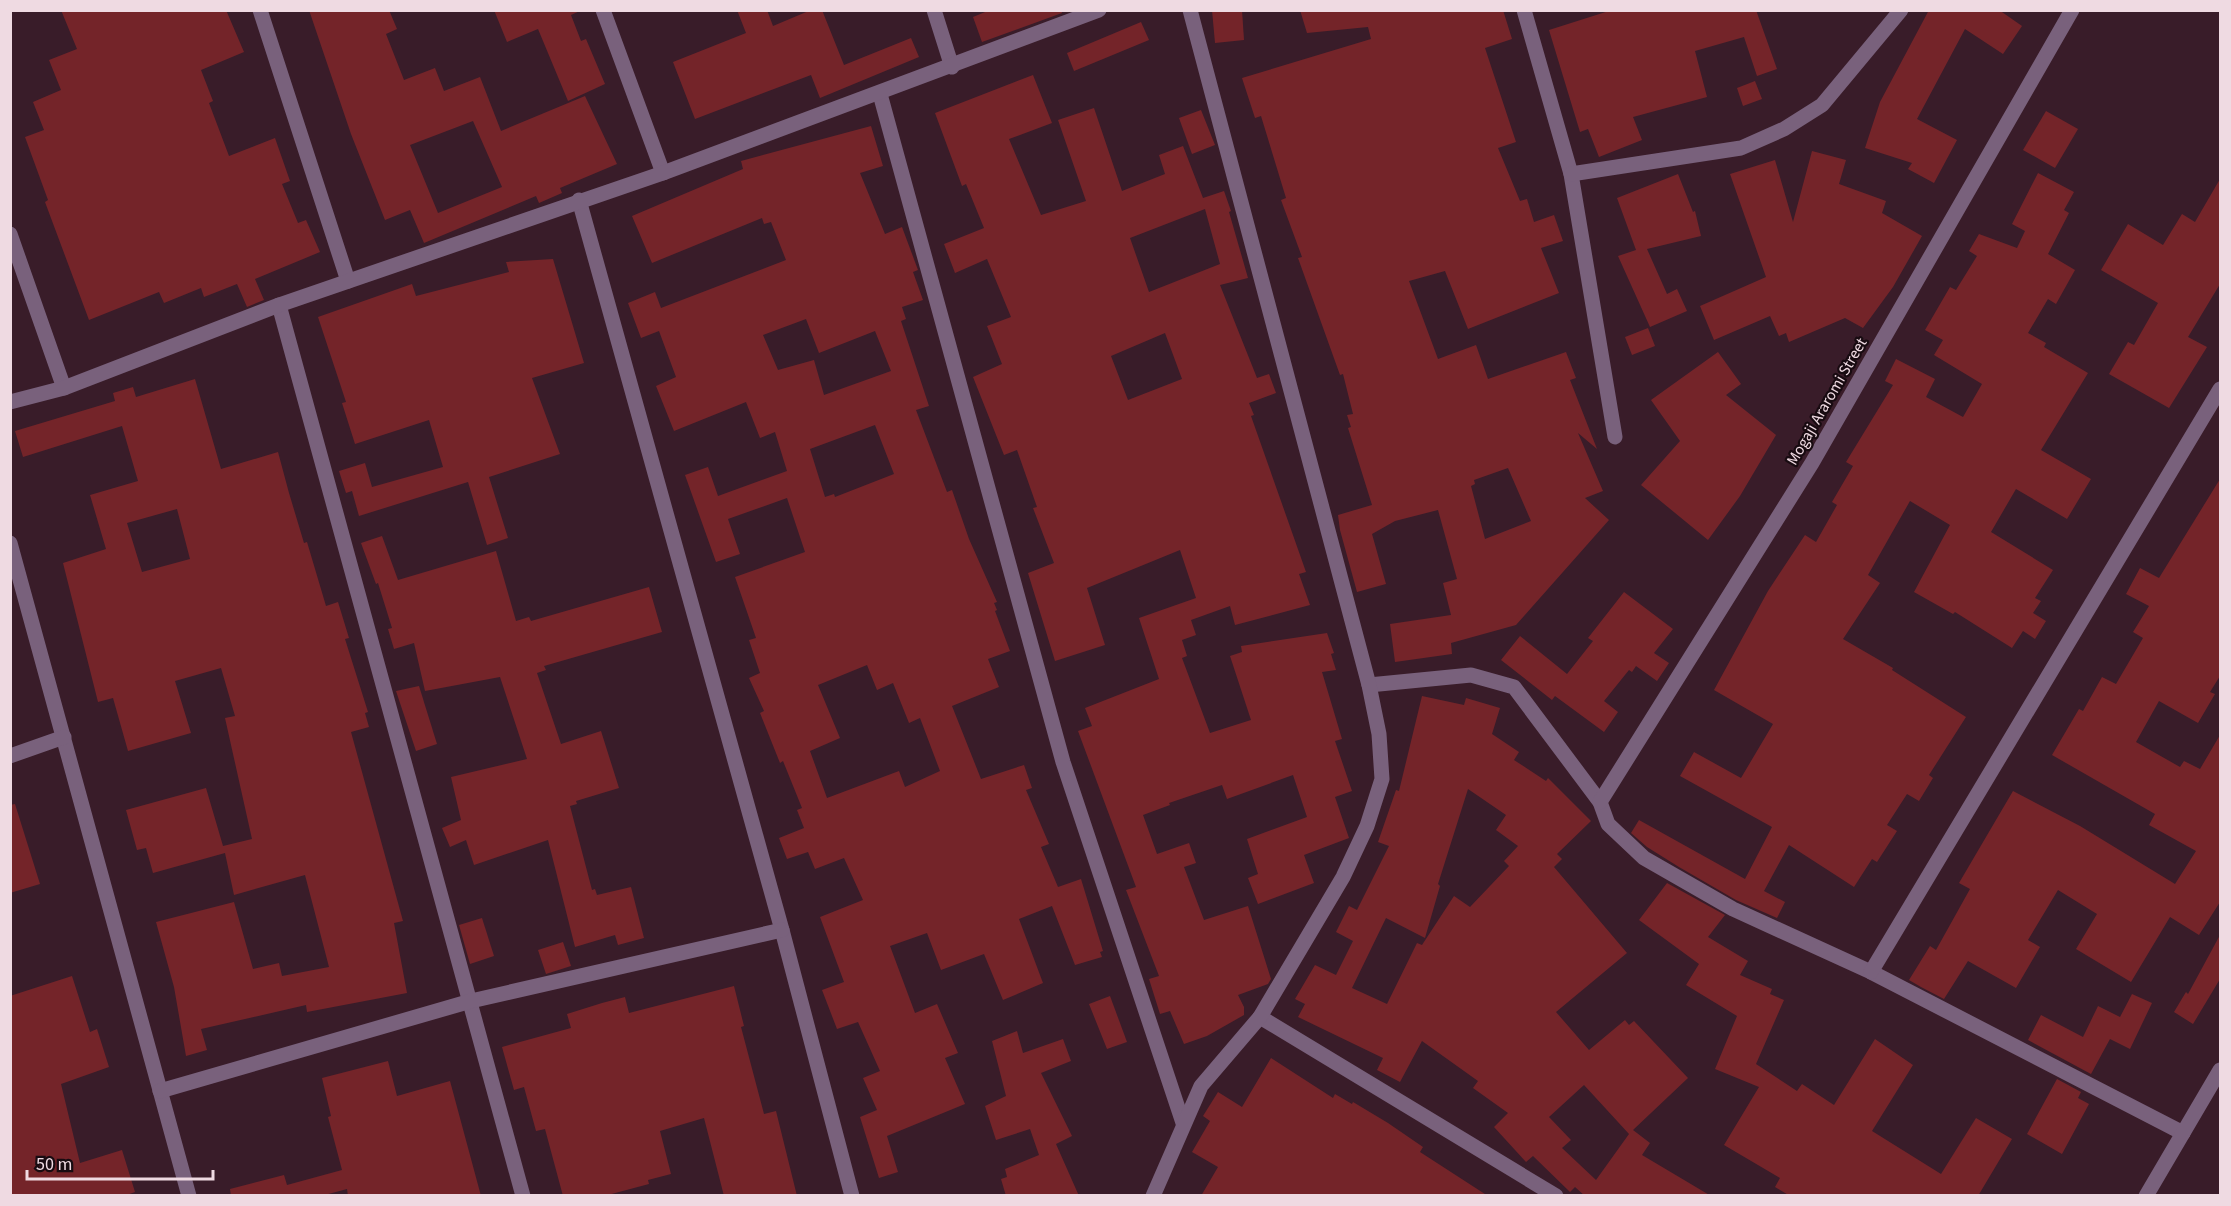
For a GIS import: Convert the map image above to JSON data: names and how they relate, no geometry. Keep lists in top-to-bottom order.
{
  "streets": {
    "street": ["Mogaji Araromi Street"]
  },
  "scale_bar": "50 m"
}
